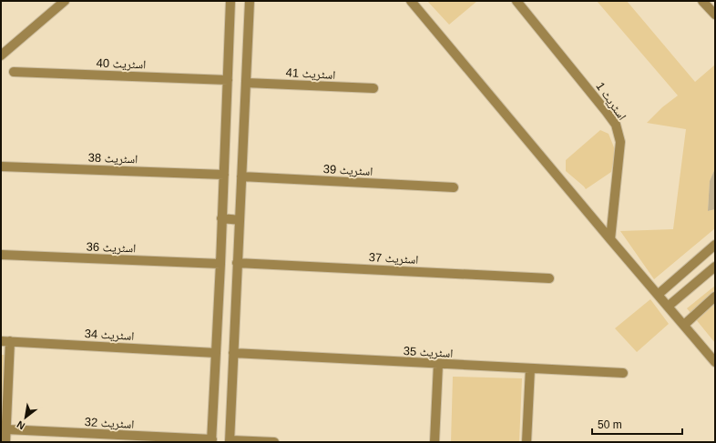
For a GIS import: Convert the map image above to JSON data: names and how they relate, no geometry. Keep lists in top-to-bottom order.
{
  "streets": {
    "street": [
      "اسٹریٹ 40",
      "اسٹریٹ 41",
      "اسٹریٹ 1",
      "اسٹریٹ 38",
      "اسٹریٹ 39",
      "اسٹریٹ 36",
      "اسٹریٹ 37",
      "اسٹریٹ 34",
      "اسٹریٹ 35",
      "اسٹریٹ 32"
    ]
  },
  "scale_bar": "50 m",
  "north": "bottom left"
}
